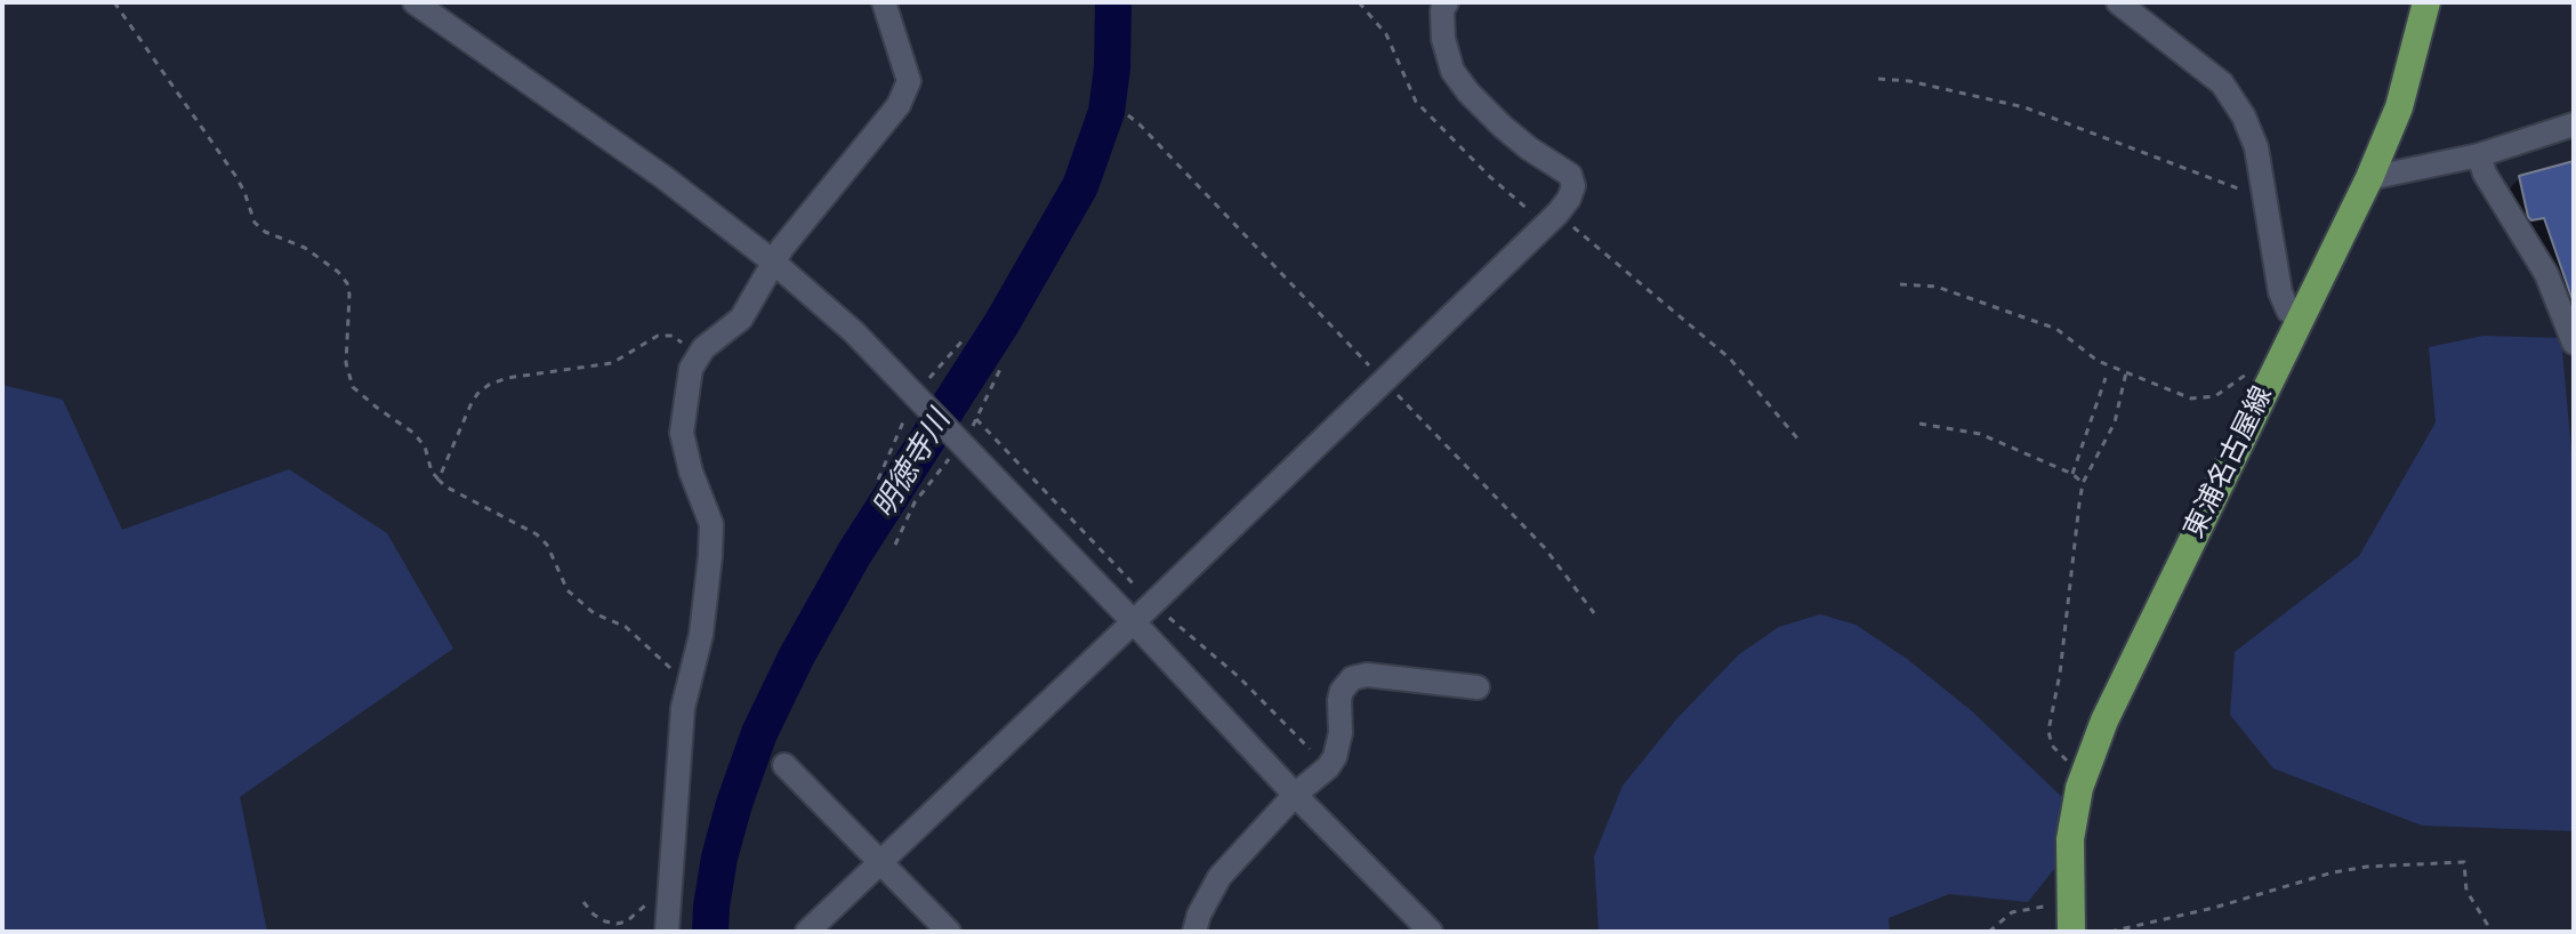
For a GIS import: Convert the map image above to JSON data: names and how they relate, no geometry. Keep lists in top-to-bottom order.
{
  "streets": {
    "main road": ["東浦名古屋線"]
  },
  "water": ["明徳寺川"]
}
